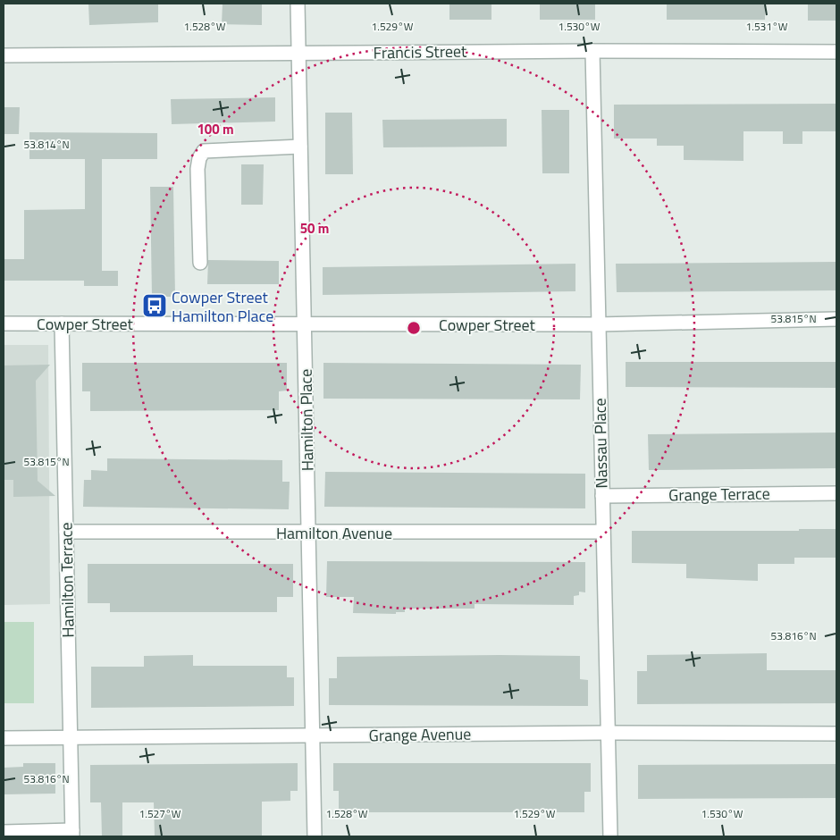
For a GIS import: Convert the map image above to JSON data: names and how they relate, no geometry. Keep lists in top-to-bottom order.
{
  "streets": {
    "street": [
      "Francis Street",
      "Cowper Street",
      "Hamilton Place",
      "Nassau Place",
      "Grange Terrace",
      "Hamilton Avenue",
      "Hamilton Terrace",
      "Grange Avenue"
    ]
  },
  "crossings": [
    ["Francis Street", "Hamilton Place"],
    ["Francis Street", "Nassau Place"],
    ["Cowper Street", "Hamilton Place"],
    ["Cowper Street", "Nassau Place"],
    ["Cowper Street", "Hamilton Terrace"],
    ["Hamilton Place", "Hamilton Avenue"],
    ["Hamilton Place", "Grange Avenue"],
    ["Nassau Place", "Grange Terrace"],
    ["Nassau Place", "Hamilton Avenue"],
    ["Nassau Place", "Grange Avenue"],
    ["Hamilton Avenue", "Hamilton Terrace"],
    ["Hamilton Terrace", "Grange Avenue"]
  ],
  "places": {
    "bus stop": ["Cowper Street Hamilton Place"]
  },
  "coordinates": [
    "1.531°W",
    "1.528°W",
    "1.529°W",
    "1.530°W",
    "53.814°N",
    "53.815°N",
    "53.816°N",
    "1.527°W"
  ],
  "rings": ["100 m", "50 m"]
}
